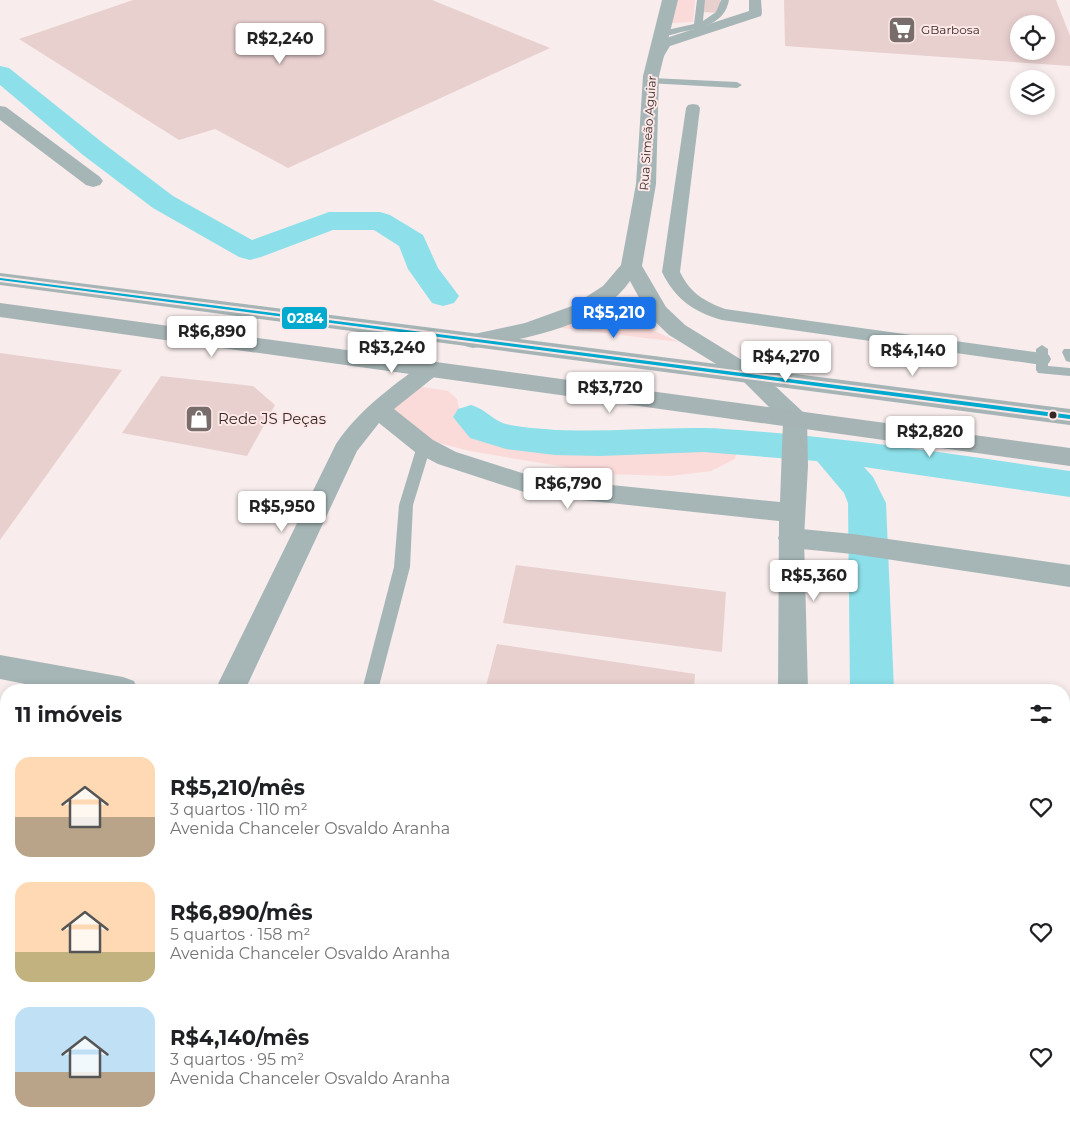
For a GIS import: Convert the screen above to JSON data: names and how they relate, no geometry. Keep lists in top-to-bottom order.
{
  "streets": {
    "street": ["Rua Simeão Aguiar"]
  },
  "places": {
    "supermarket": ["GBarbosa"],
    "shop": ["Rede JS Peças"]
  },
  "lines": ["transit line 0284"],
  "page": {
    "price": [
      "R$2,240",
      "R$5,210",
      "R$6,890",
      "R$3,240",
      "R$4,140",
      "R$4,270",
      "R$3,720",
      "R$2,820",
      "R$6,790",
      "R$5,950",
      "R$5,360"
    ],
    "heading": "11 imóveis",
    "list": [
      {
        "name": "R$5,210/mês",
        "note": "3 quartos · 110 m² · Avenida Chanceler Osvaldo Aranha"
      },
      {
        "name": "R$6,890/mês",
        "note": "5 quartos · 158 m² · Avenida Chanceler Osvaldo Aranha"
      },
      {
        "name": "R$4,140/mês",
        "note": "3 quartos · 95 m² · Avenida Chanceler Osvaldo Aranha"
      }
    ]
  }
}
